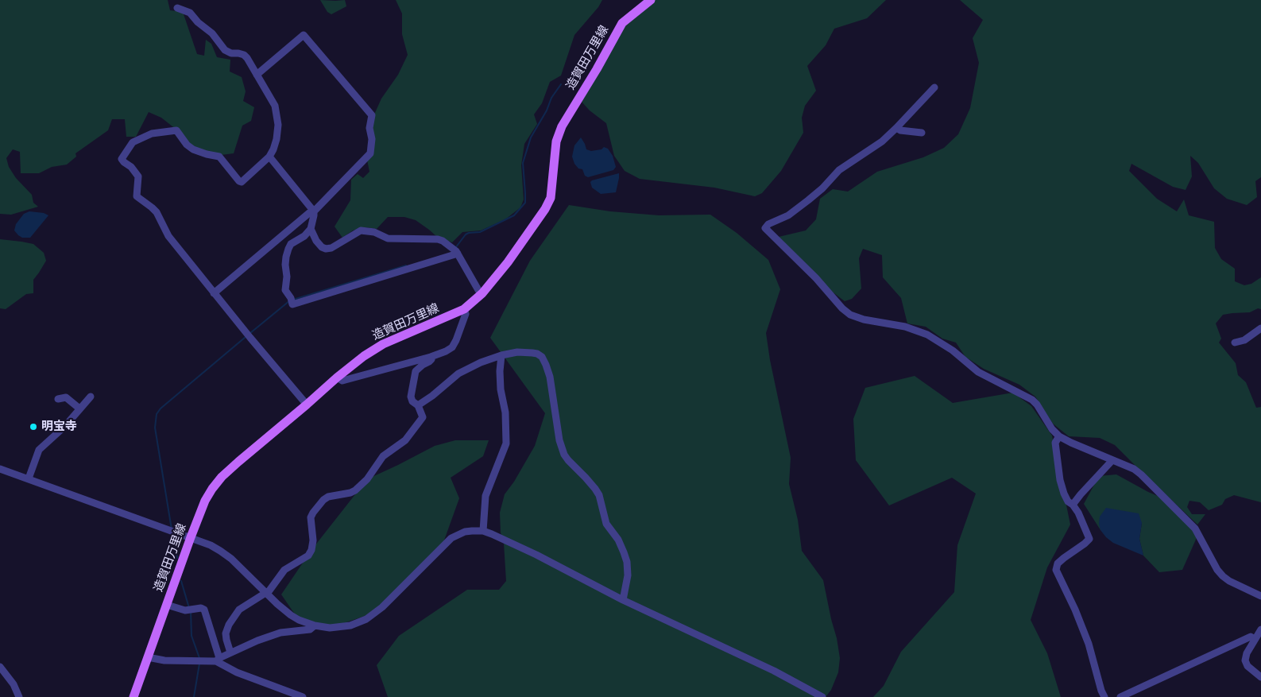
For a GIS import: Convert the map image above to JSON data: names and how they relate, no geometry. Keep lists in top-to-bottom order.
{
  "streets": {
    "main road": ["造賀田万里線"]
  },
  "places": ["明宝寺"]
}
